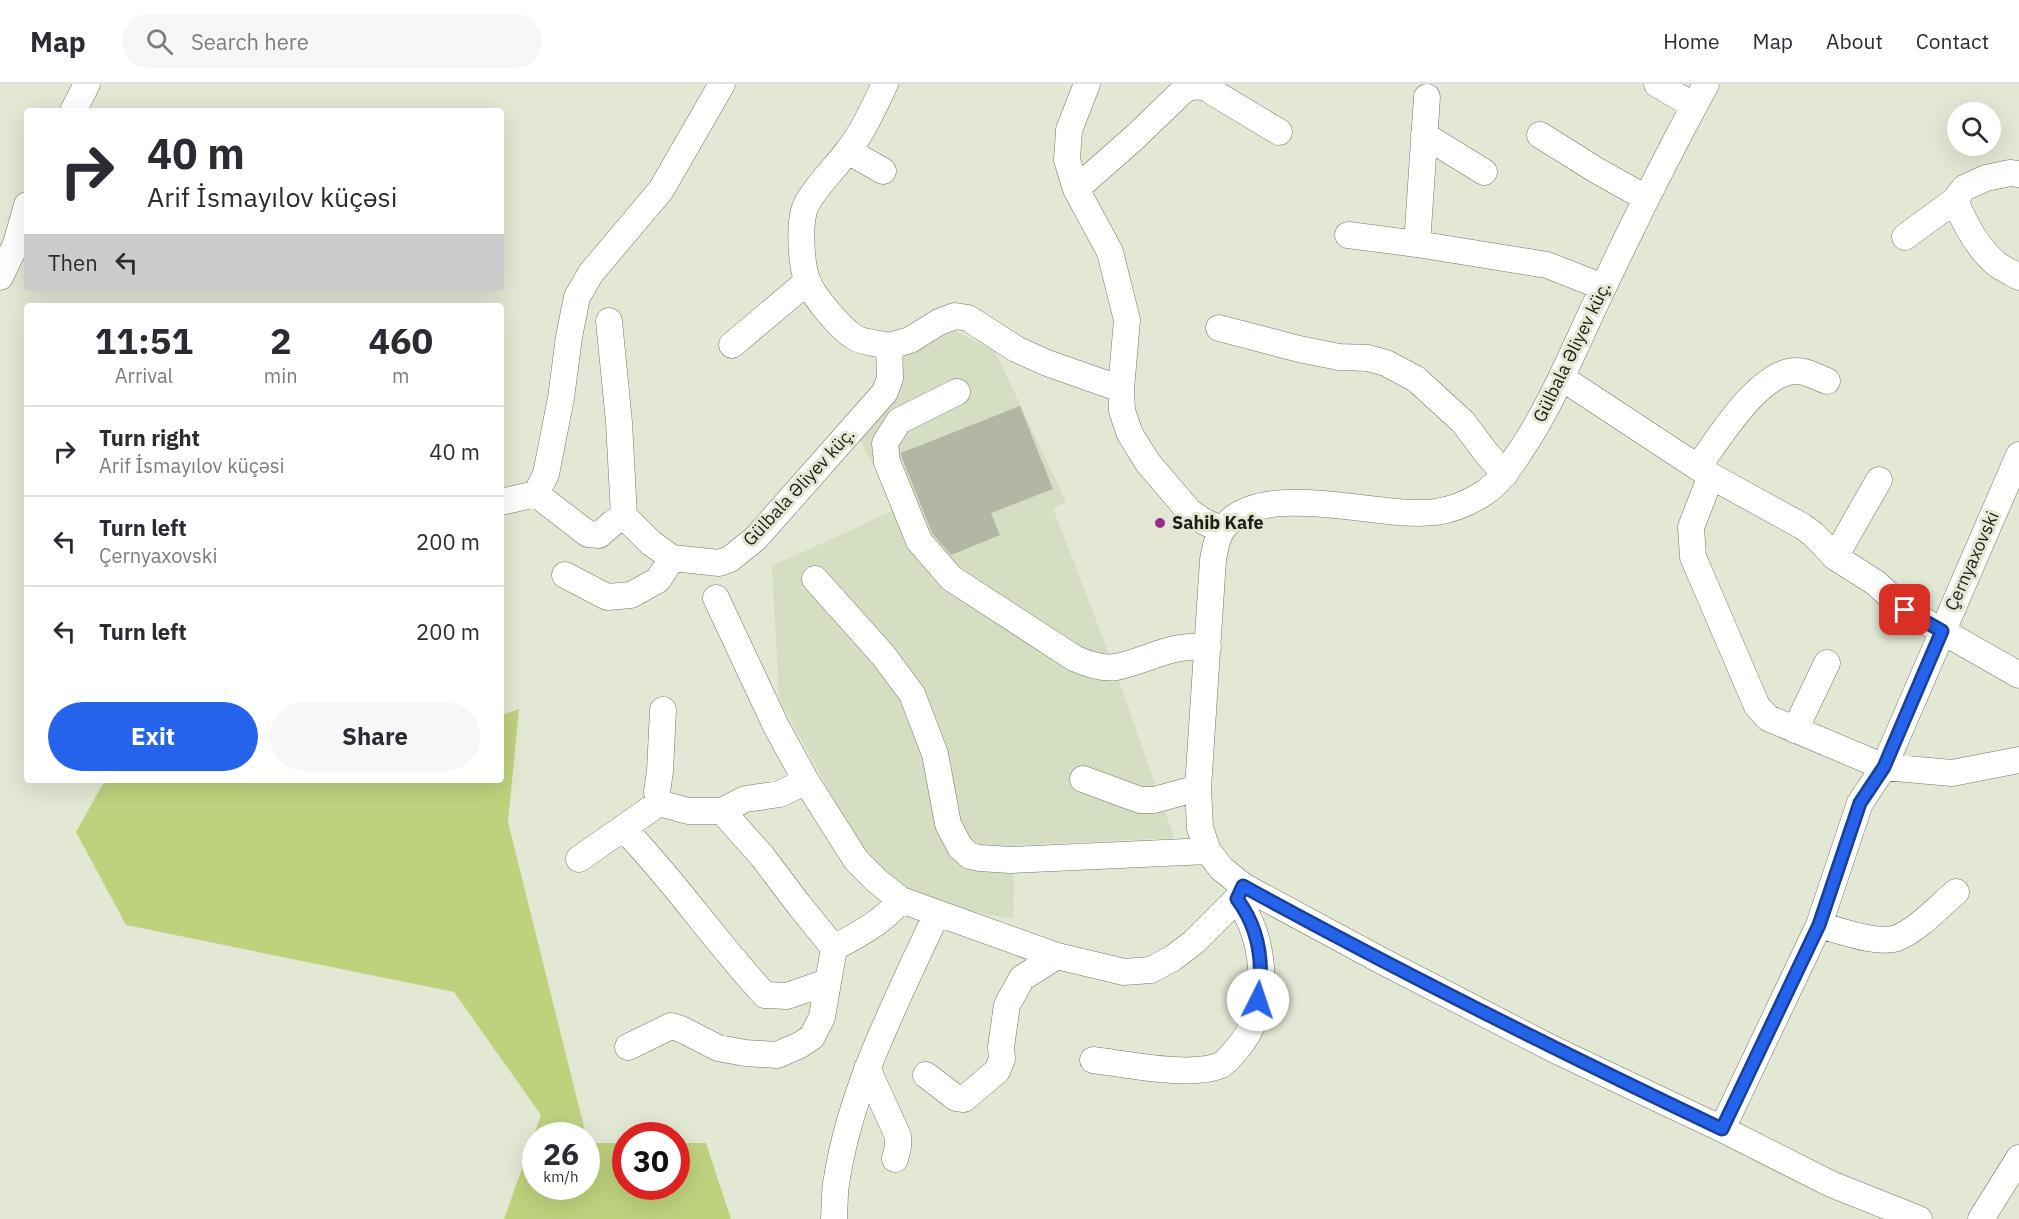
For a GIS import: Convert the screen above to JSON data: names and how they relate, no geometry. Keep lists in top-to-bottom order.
{
  "streets": {
    "street": ["Gülbala Əliyev küç.", "Çernyaxovski"]
  },
  "places": ["Sahib Kafe"],
  "page": {
    "header": "Map",
    "search": "Search here",
    "nav": [
      "Home",
      "Map",
      "About",
      "Contact"
    ],
    "turn": ["40 m", "Arif İsmayılov küçəsi"],
    "then": "Then",
    "eta": [
      "11:51",
      "Arrival",
      "2",
      "min",
      "460",
      "m"
    ],
    "list": [
      {
        "name": "Turn right",
        "note": "Arif İsmayılov küçəsi",
        "value": "40 m"
      },
      {
        "name": "Turn left",
        "note": "Çernyaxovski",
        "value": "200 m"
      },
      {
        "name": "Turn left",
        "value": "200 m"
      }
    ],
    "buttons": ["Exit", "Share"],
    "speed": "26 km/h",
    "limit": "30"
  }
}
